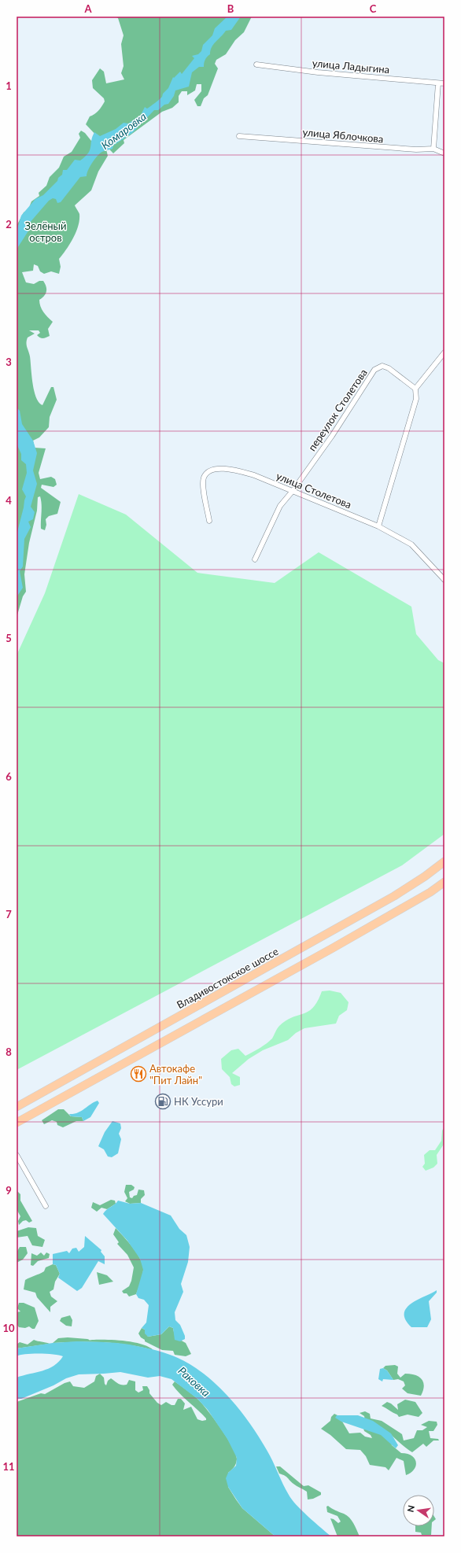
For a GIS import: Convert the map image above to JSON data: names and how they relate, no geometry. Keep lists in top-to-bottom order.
{
  "streets": {
    "highway": ["Владивостокское шоссе"],
    "street": [
      "улица Ладыгина",
      "улица Яблочкова",
      "переулок Столетова",
      "улица Столетова"
    ]
  },
  "crossings": [
    ["переулок Столетова", "улица Столетова"]
  ],
  "water": ["Комаровка", "Раковка"],
  "parks": ["Зелёный остров"],
  "places": {
    "restaurant": ["Автокафе \"Пит Лайн\""],
    "fuel station": ["НК Уссури"]
  },
  "north": "left",
  "grid": {
    "columns": ["A", "B", "C"],
    "rows": [
      "1",
      "2",
      "3",
      "4",
      "5",
      "6",
      "7",
      "8",
      "9",
      "10",
      "11"
    ]
  }
}
